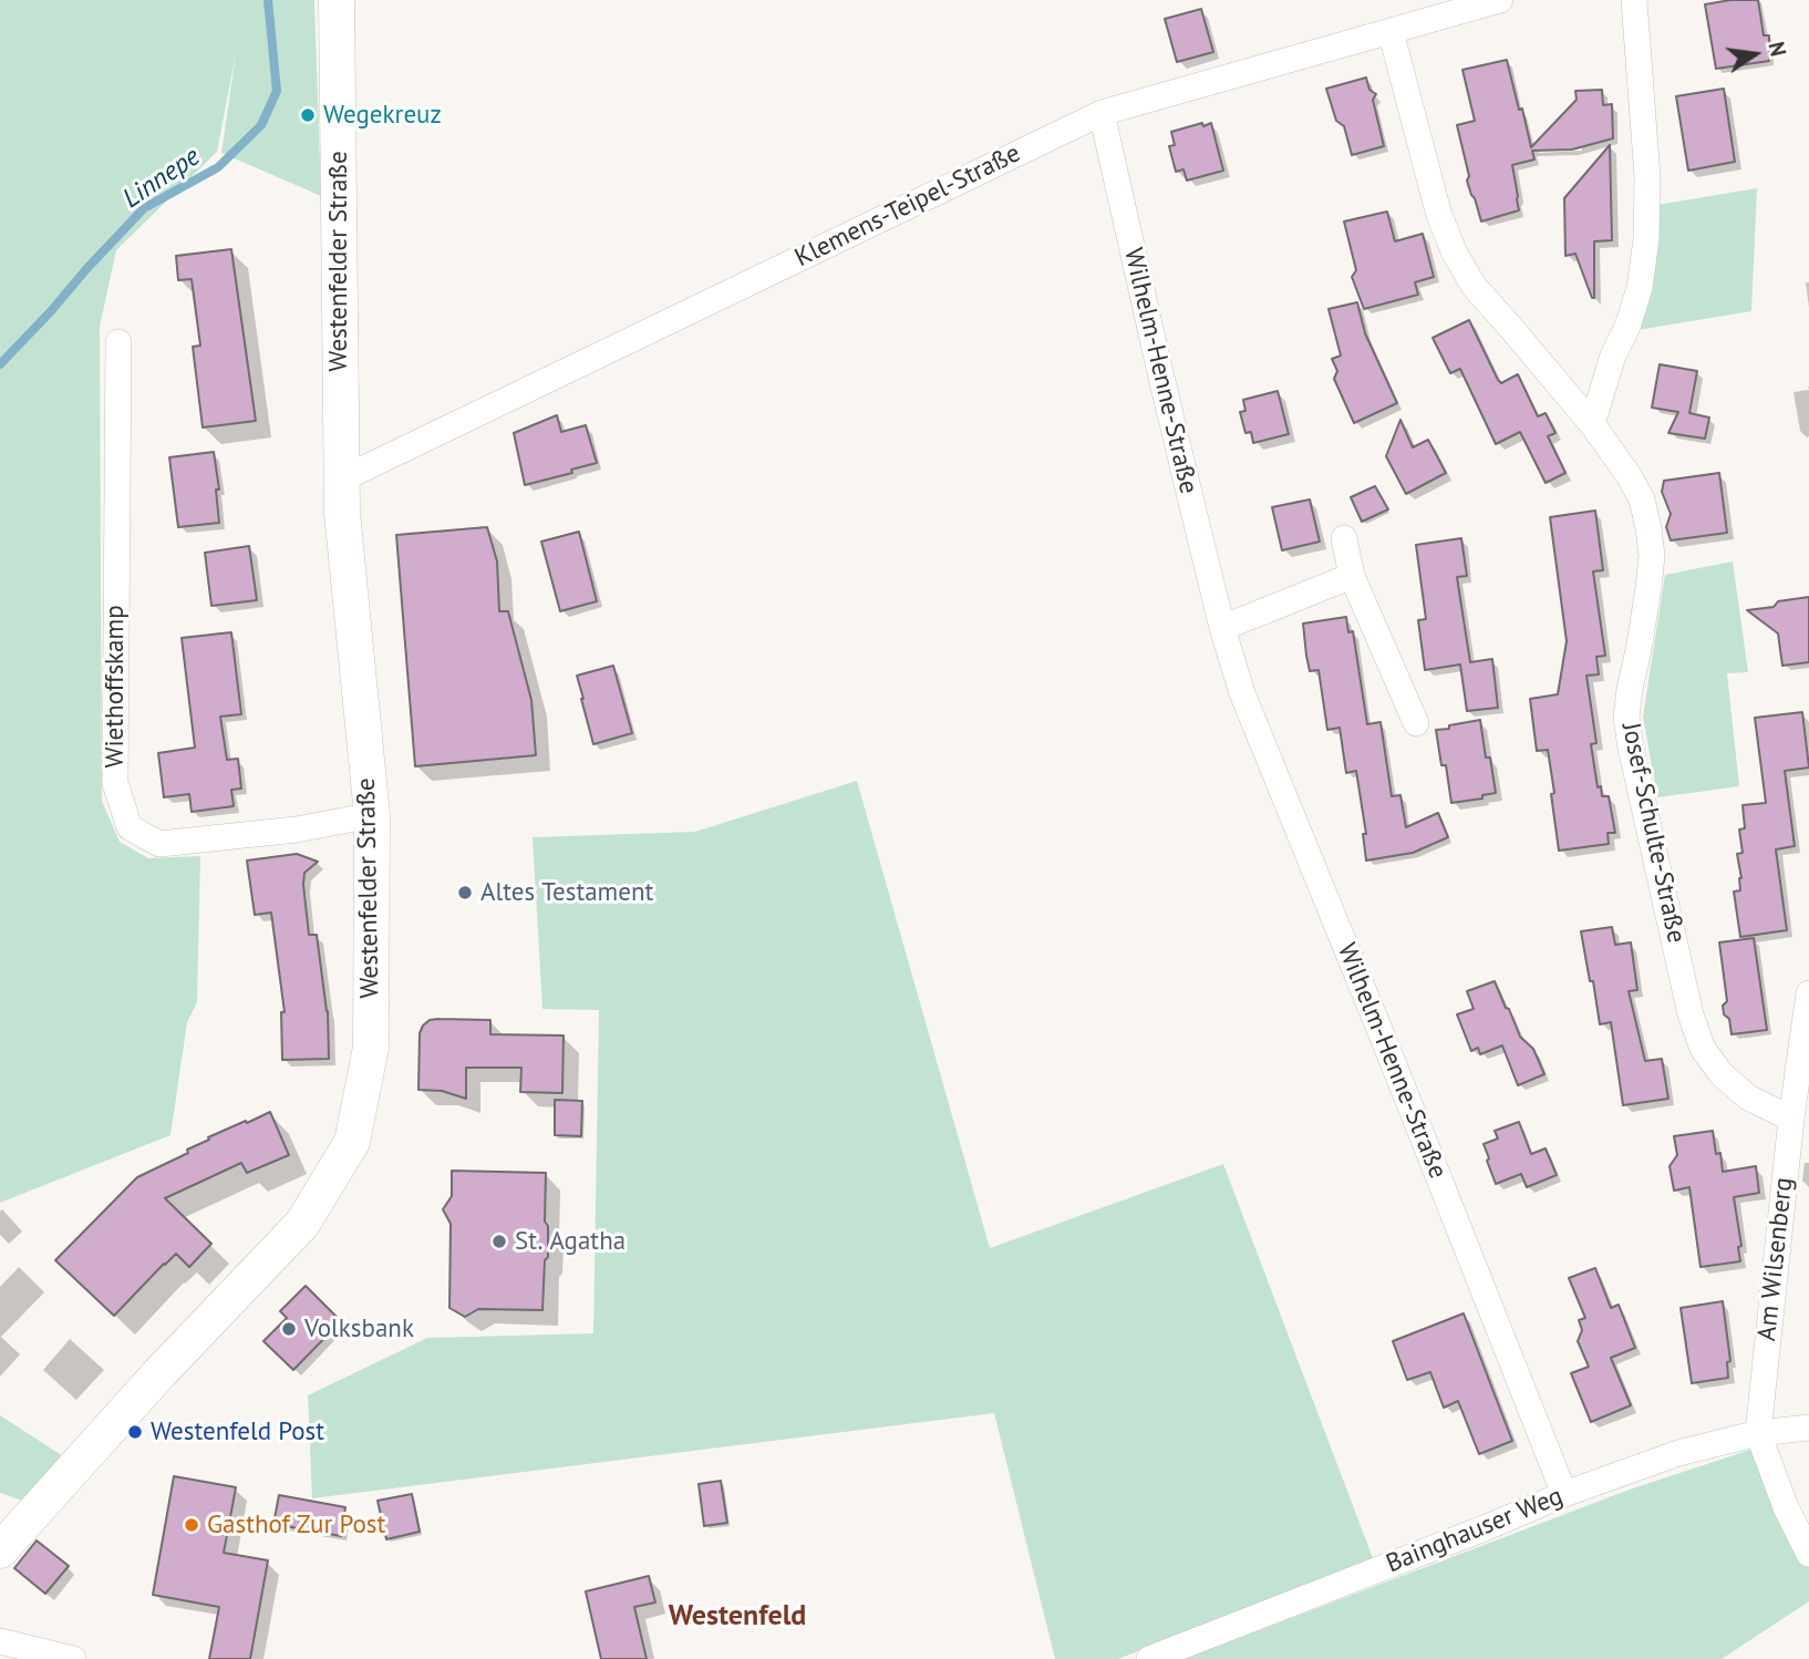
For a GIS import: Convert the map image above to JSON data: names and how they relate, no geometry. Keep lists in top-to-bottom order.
{
  "streets": {
    "main road": ["Westenfelder Straße"],
    "street": [
      "Klemens-Teipel-Straße",
      "Wilhelm-Henne-Straße",
      "Wiethoffskamp",
      "Josef-Schulte-Straße",
      "Am Wilsenberg",
      "Bainghauser Weg"
    ]
  },
  "crossings": [
    ["Klemens-Teipel-Straße", "Westenfelder Straße"],
    ["Klemens-Teipel-Straße", "Wilhelm-Henne-Straße"],
    ["Klemens-Teipel-Straße", "Josef-Schulte-Straße"],
    ["Westenfelder Straße", "Wiethoffskamp"],
    ["Wilhelm-Henne-Straße", "Bainghauser Weg"],
    ["Josef-Schulte-Straße", "Am Wilsenberg"],
    ["Am Wilsenberg", "Bainghauser Weg"]
  ],
  "districts": ["Westenfeld"],
  "water": ["Linnepe"],
  "places": [
    "Wegekreuz",
    "Altes Testament",
    "St. Agatha",
    "Volksbank",
    "Westenfeld Post",
    "Gasthof Zur Post"
  ],
  "north": "right"
}
